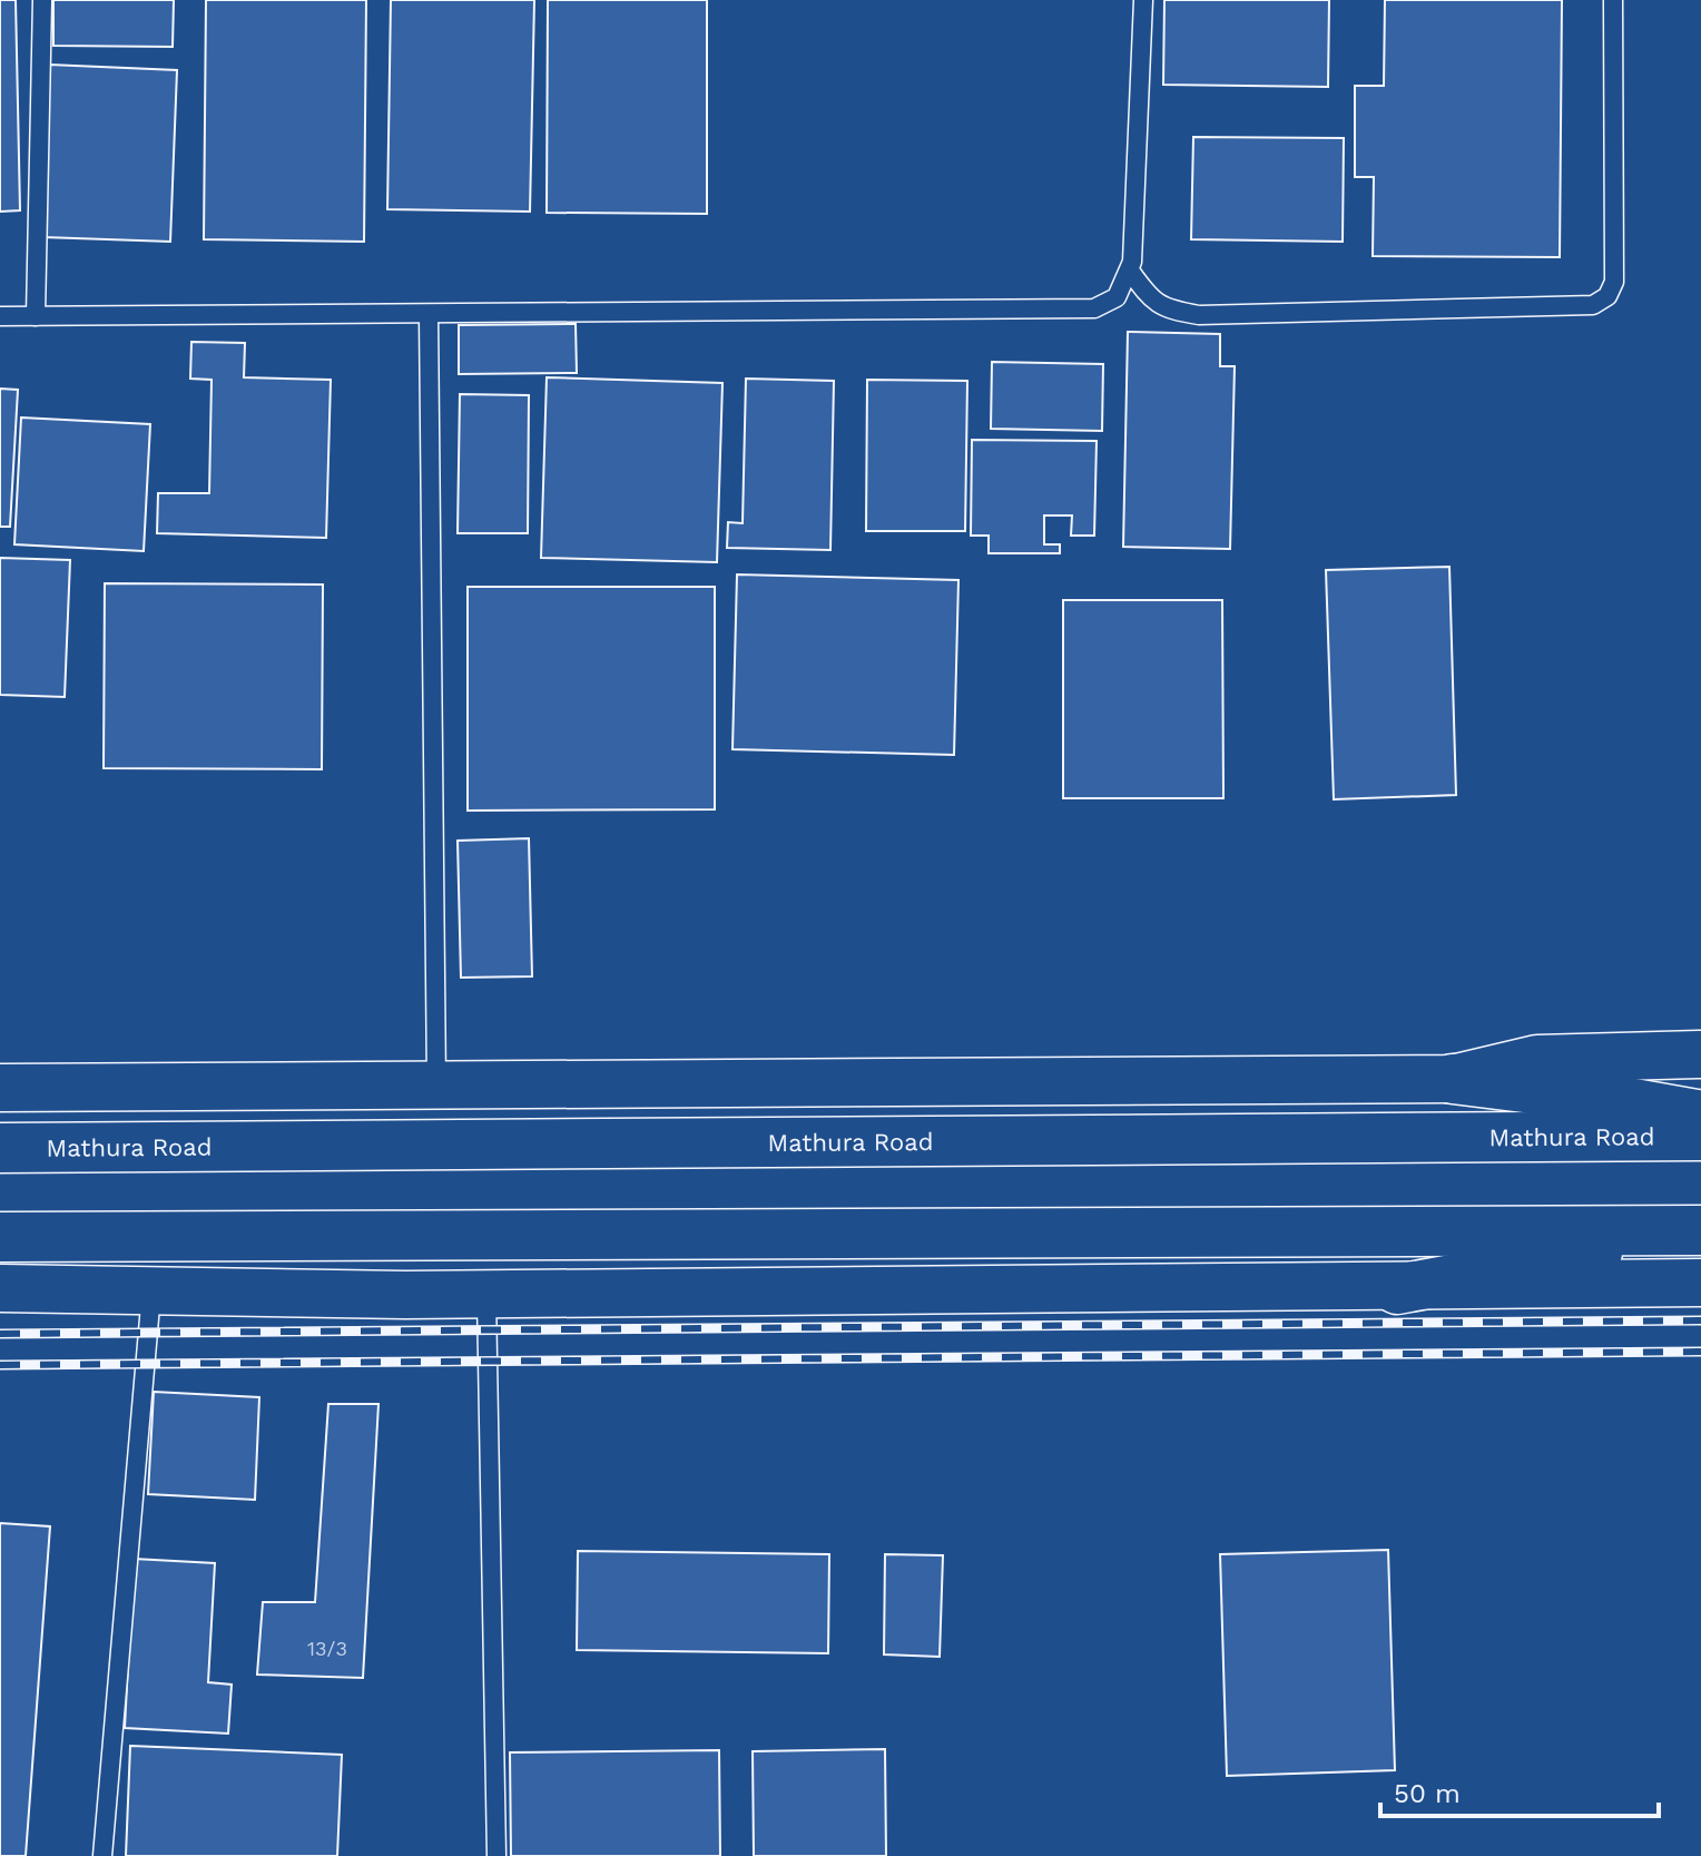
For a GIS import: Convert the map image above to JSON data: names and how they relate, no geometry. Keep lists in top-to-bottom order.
{
  "streets": {
    "highway": ["Mathura Road"]
  },
  "house_numbers": ["13/3"],
  "scale_bar": "50 m"
}
